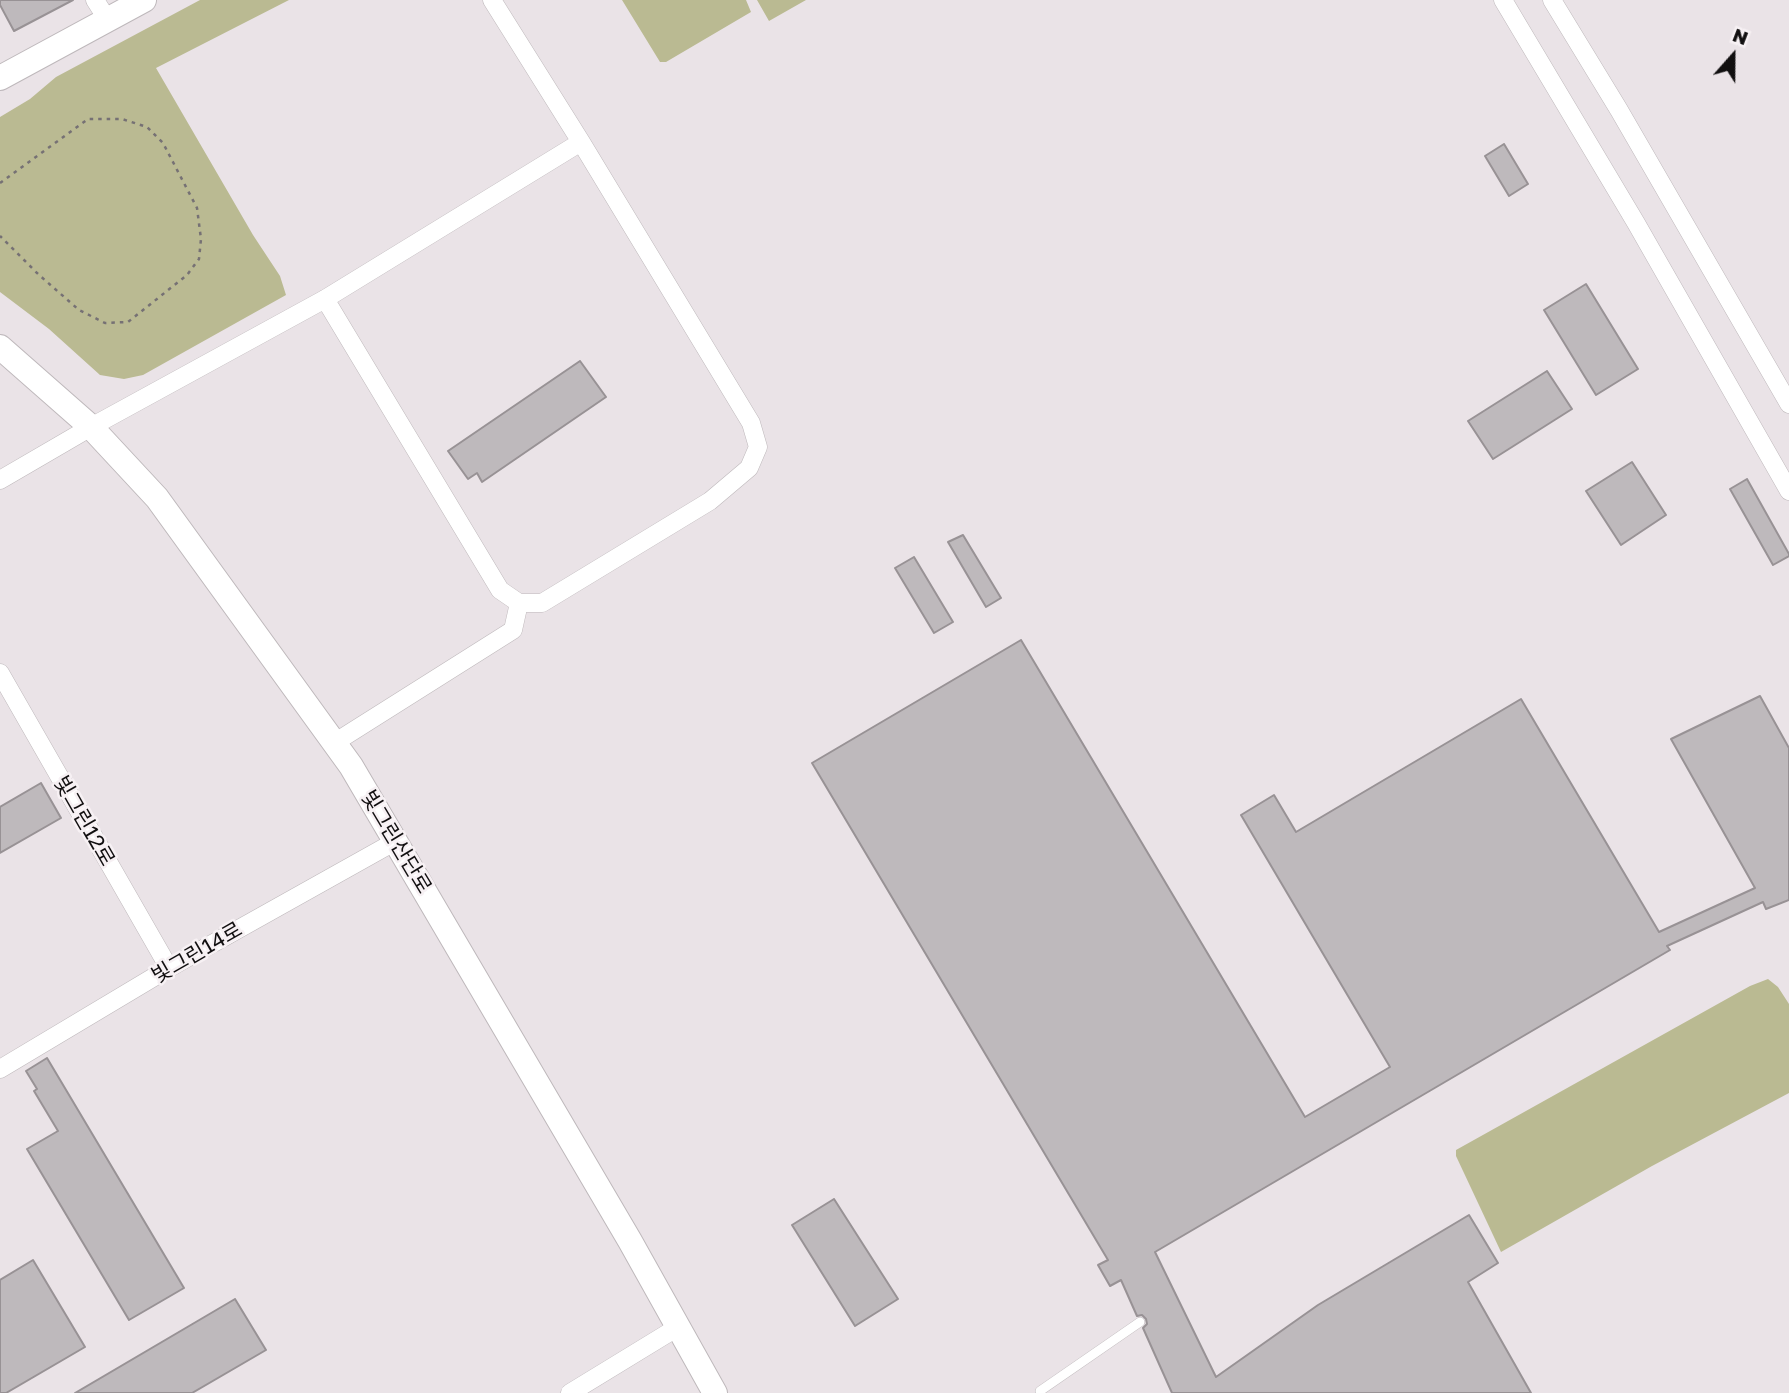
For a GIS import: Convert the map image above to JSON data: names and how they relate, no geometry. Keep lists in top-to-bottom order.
{
  "streets": {
    "street": ["빛그린12로", "빛그린산단로", "빛그린14로"]
  },
  "crossings": [
    ["빛그린12로", "빛그린14로"],
    ["빛그린산단로", "빛그린14로"]
  ],
  "north": "top"
}
